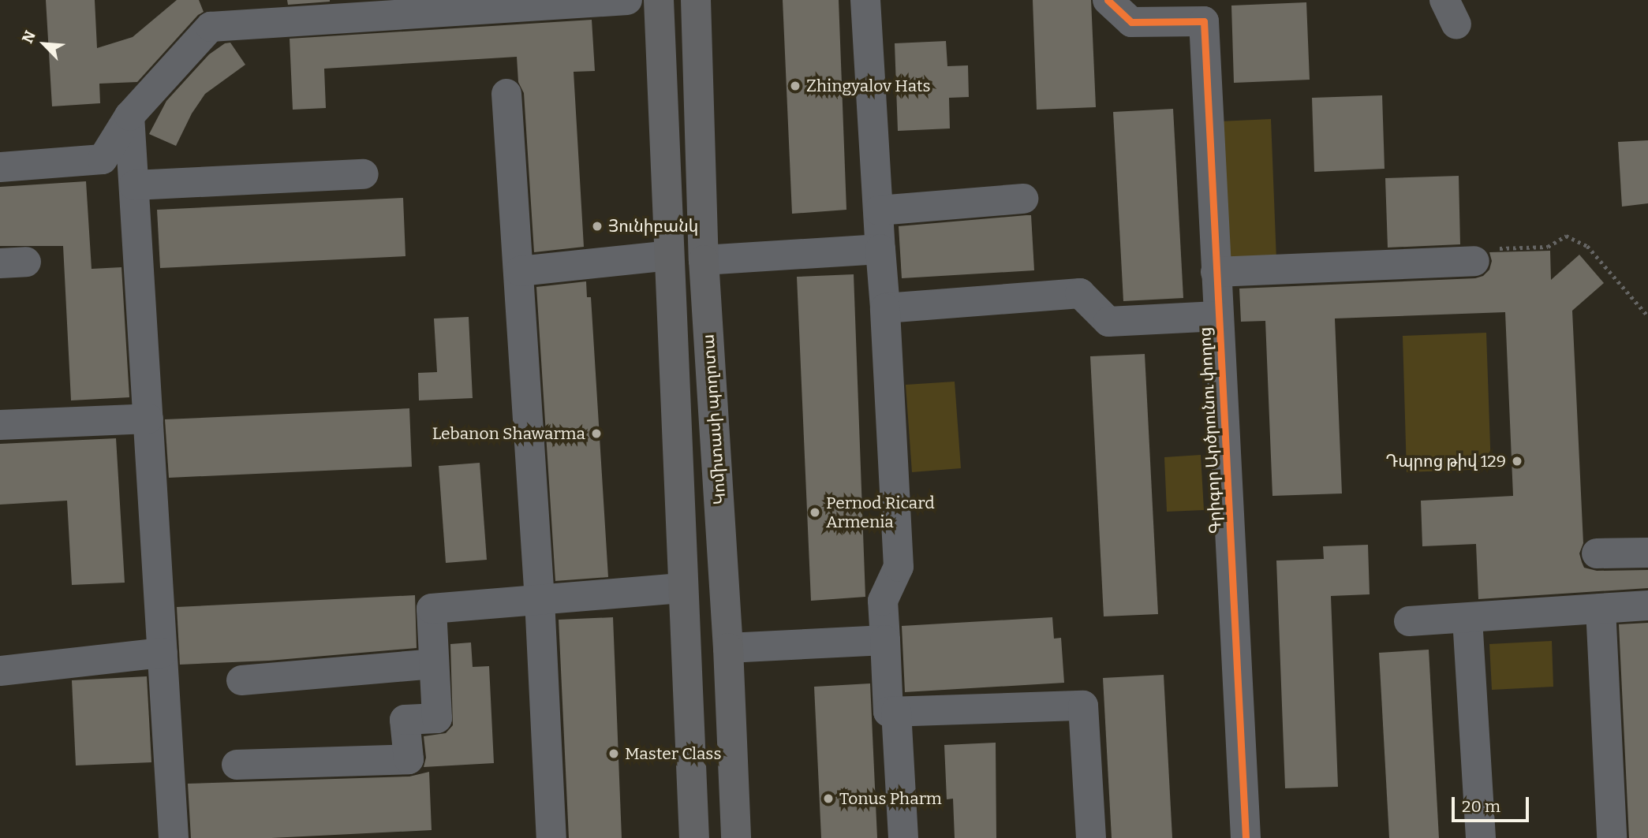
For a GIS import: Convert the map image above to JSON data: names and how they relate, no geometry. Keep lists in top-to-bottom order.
{
  "streets": {
    "main road": ["Կոմիտասի պողոտա"],
    "street": ["Գրիգոր Արծրունու փողոց"]
  },
  "places": [
    "Zhingyalov Hats",
    "Յունիբանկ",
    "Lebanon Shawarma",
    "Դպրոց թիվ 129",
    "Pernod Ricard Armenia",
    "Master Class",
    "Tonus Pharm"
  ],
  "scale_bar": "20 m",
  "north": "top left"
}
